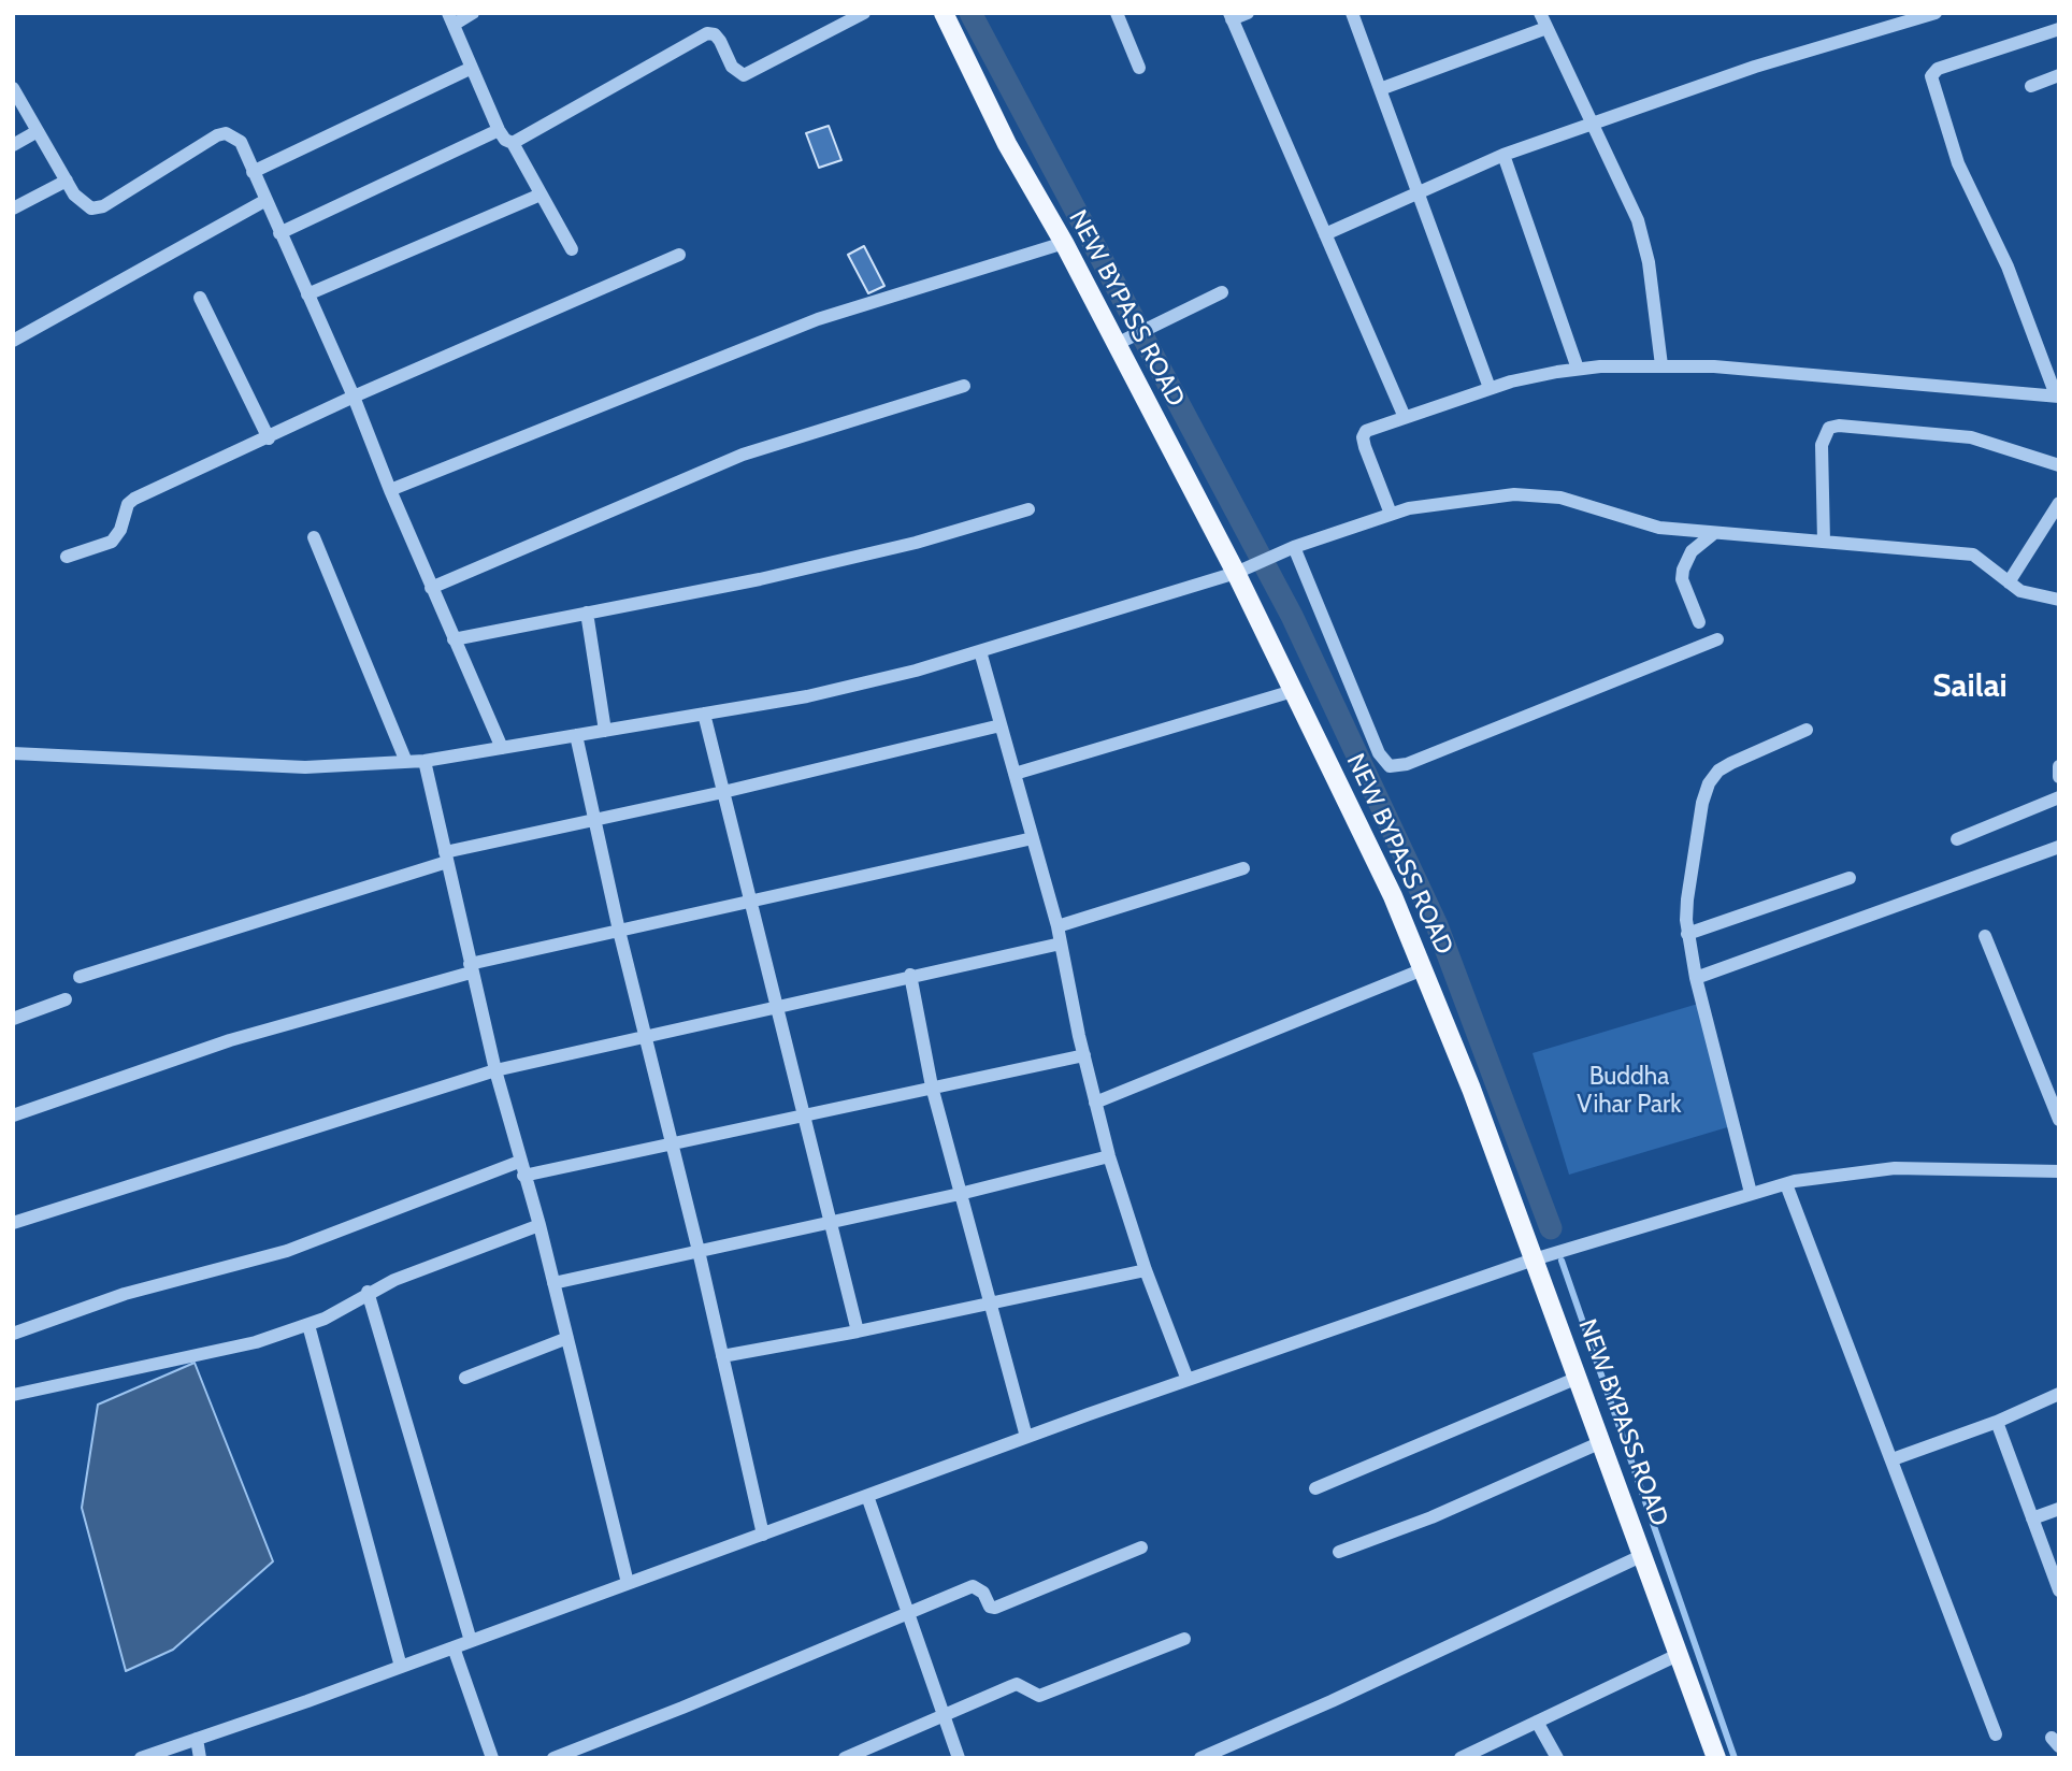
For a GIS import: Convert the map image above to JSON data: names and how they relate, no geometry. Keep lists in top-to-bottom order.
{
  "streets": {
    "main road": ["NEW BYPASS ROAD"]
  },
  "districts": ["Sailai"],
  "parks": ["Buddha Vihar Park"]
}
